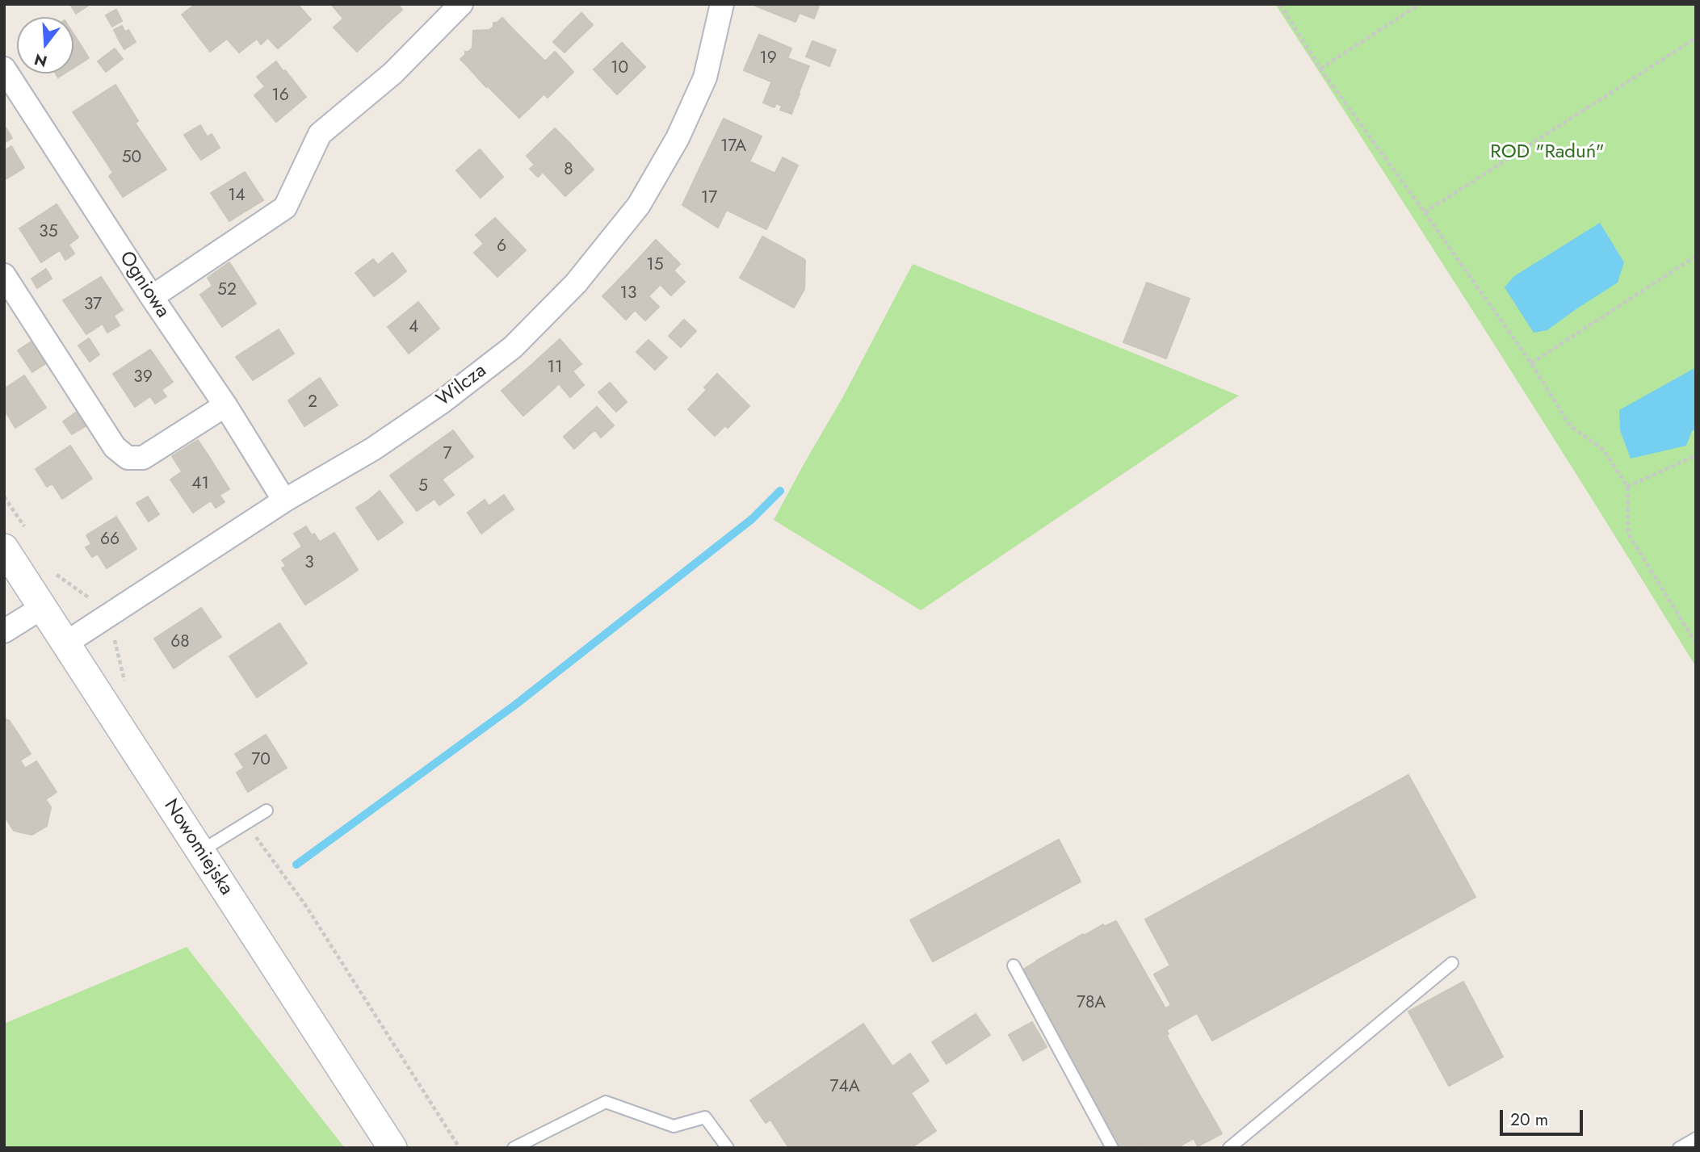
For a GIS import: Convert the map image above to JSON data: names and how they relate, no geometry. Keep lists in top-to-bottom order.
{
  "streets": {
    "street": ["Ogniowa", "Wilcza", "Nowomiejska"]
  },
  "crossings": [
    ["Ogniowa", "Wilcza"],
    ["Wilcza", "Nowomiejska"]
  ],
  "parks": ["ROD \"Raduń\""],
  "house_numbers": [
    "19",
    "10",
    "16",
    "17A",
    "50",
    "8",
    "14",
    "17",
    "35",
    "6",
    "15",
    "52",
    "13",
    "37",
    "4",
    "11",
    "39",
    "2",
    "7",
    "41",
    "5",
    "66",
    "3",
    "68",
    "70",
    "78A",
    "74A"
  ],
  "scale_bar": "20 m",
  "north": "bottom"
}
